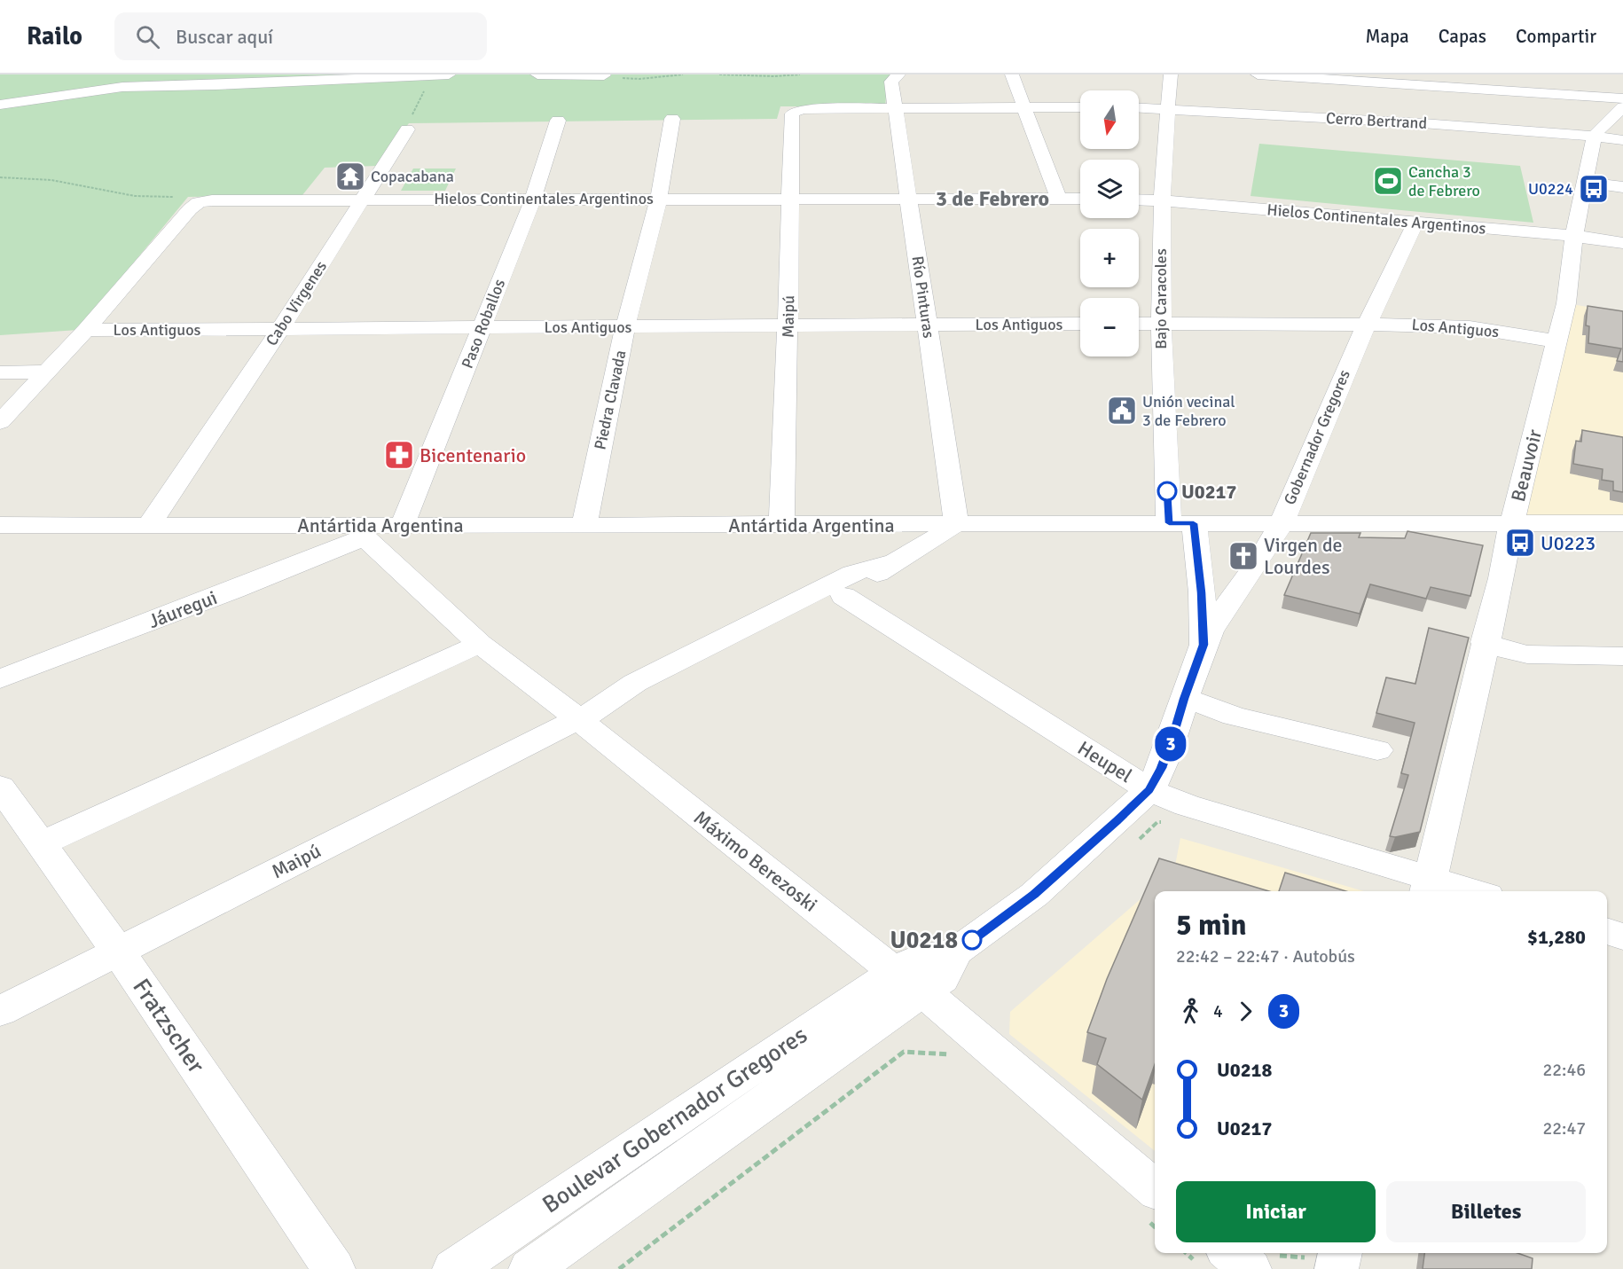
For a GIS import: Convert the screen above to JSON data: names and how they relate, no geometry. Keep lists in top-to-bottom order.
{
  "streets": {
    "street": [
      "Cerro Bertrand",
      "Hielos Continentales Argentinos",
      "Río Pinturas",
      "Bajo Caracoles",
      "Cabo Virgenes",
      "Maipú",
      "Paso Roballos",
      "Los Antiguos",
      "Piedra Clavada",
      "Gobernador Gregores",
      "Beauvoir",
      "Antártida Argentina",
      "Jáuregui",
      "Heupel",
      "Máximo Berezoski",
      "Fratzscher",
      "Boulevar Gobernador Gregores"
    ]
  },
  "crossings": [
    ["Cerro Bertrand", "Bajo Caracoles"],
    ["Cerro Bertrand", "Beauvoir"],
    ["Hielos Continentales Argentinos", "Río Pinturas"],
    ["Hielos Continentales Argentinos", "Bajo Caracoles"],
    ["Hielos Continentales Argentinos", "Cabo Virgenes"],
    ["Hielos Continentales Argentinos", "Maipú"],
    ["Hielos Continentales Argentinos", "Paso Roballos"],
    ["Hielos Continentales Argentinos", "Piedra Clavada"],
    ["Hielos Continentales Argentinos", "Gobernador Gregores"],
    ["Hielos Continentales Argentinos", "Beauvoir"],
    ["Río Pinturas", "Maipú"],
    ["Río Pinturas", "Los Antiguos"],
    ["Río Pinturas", "Antártida Argentina"],
    ["Bajo Caracoles", "Los Antiguos"],
    ["Bajo Caracoles", "Gobernador Gregores"],
    ["Bajo Caracoles", "Antártida Argentina"],
    ["Cabo Virgenes", "Los Antiguos"],
    ["Cabo Virgenes", "Antártida Argentina"],
    ["Maipú", "Los Antiguos"],
    ["Maipú", "Antártida Argentina"],
    ["Maipú", "Heupel"],
    ["Maipú", "Máximo Berezoski"],
    ["Maipú", "Fratzscher"],
    ["Paso Roballos", "Los Antiguos"],
    ["Paso Roballos", "Antártida Argentina"],
    ["Los Antiguos", "Piedra Clavada"],
    ["Los Antiguos", "Gobernador Gregores"],
    ["Los Antiguos", "Beauvoir"],
    ["Piedra Clavada", "Antártida Argentina"],
    ["Gobernador Gregores", "Antártida Argentina"],
    ["Gobernador Gregores", "Heupel"],
    ["Gobernador Gregores", "Máximo Berezoski"],
    ["Gobernador Gregores", "Boulevar Gobernador Gregores"],
    ["Beauvoir", "Antártida Argentina"],
    ["Beauvoir", "Heupel"],
    ["Antártida Argentina", "Jáuregui"],
    ["Antártida Argentina", "Máximo Berezoski"],
    ["Jáuregui", "Máximo Berezoski"],
    ["Máximo Berezoski", "Boulevar Gobernador Gregores"]
  ],
  "districts": ["3 de Febrero"],
  "places": {
    "temple": ["Copacabana"],
    "sports": ["Cancha 3 de Febrero"],
    "bus stop": ["U0224", "U0223"],
    "public building": ["Unión vecinal 3 de Febrero"],
    "pharmacy": ["Bicentenario"],
    "other": ["U0217", "U0218"],
    "church": ["Virgen de Lourdes"]
  },
  "lines": ["bus line 3"],
  "north": "bottom",
  "page": {
    "header": "Railo",
    "search": "Buscar aquí",
    "nav": ["Mapa", "Capas", "Compartir"],
    "on_map": "3",
    "map_buttons": ["+", "−"],
    "heading": ["5 min", "22:42 – 22:47 · Autobús", "$1,280"],
    "legs": ["4", "3"],
    "list": [
      {
        "name": "U0218",
        "value": "22:46"
      },
      {
        "name": "U0217",
        "value": "22:47"
      }
    ],
    "buttons": ["Iniciar", "Billetes"]
  }
}
